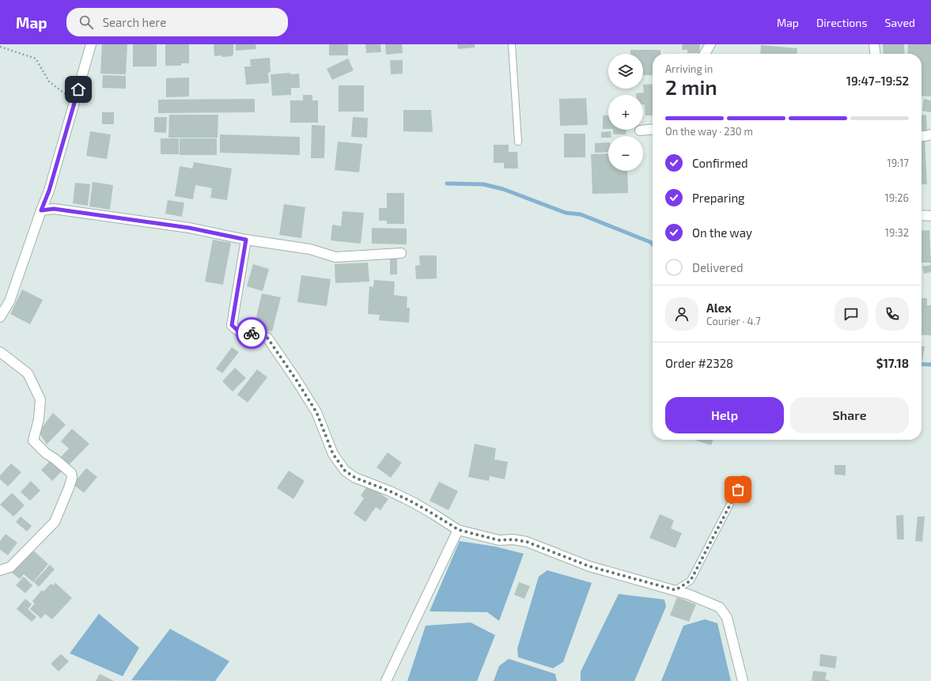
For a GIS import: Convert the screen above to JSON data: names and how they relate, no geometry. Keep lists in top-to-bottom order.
{
  "page": {
    "header": "Map",
    "search": "Search here",
    "nav": ["Map", "Directions", "Saved"],
    "map_buttons": ["+", "−"],
    "heading": ["2 min", "Arriving in", "19:47–19:52"],
    "panel": [
      "Alex",
      "Courier · 4.7",
      "Order #2328",
      "$17.18"
    ],
    "bar": "On the way · 230 m",
    "list": [
      ["Confirmed", "19:17"],
      ["Preparing", "19:26"],
      ["On the way", "19:32"],
      "Delivered"
    ],
    "buttons": ["Help", "Share"]
  }
}
